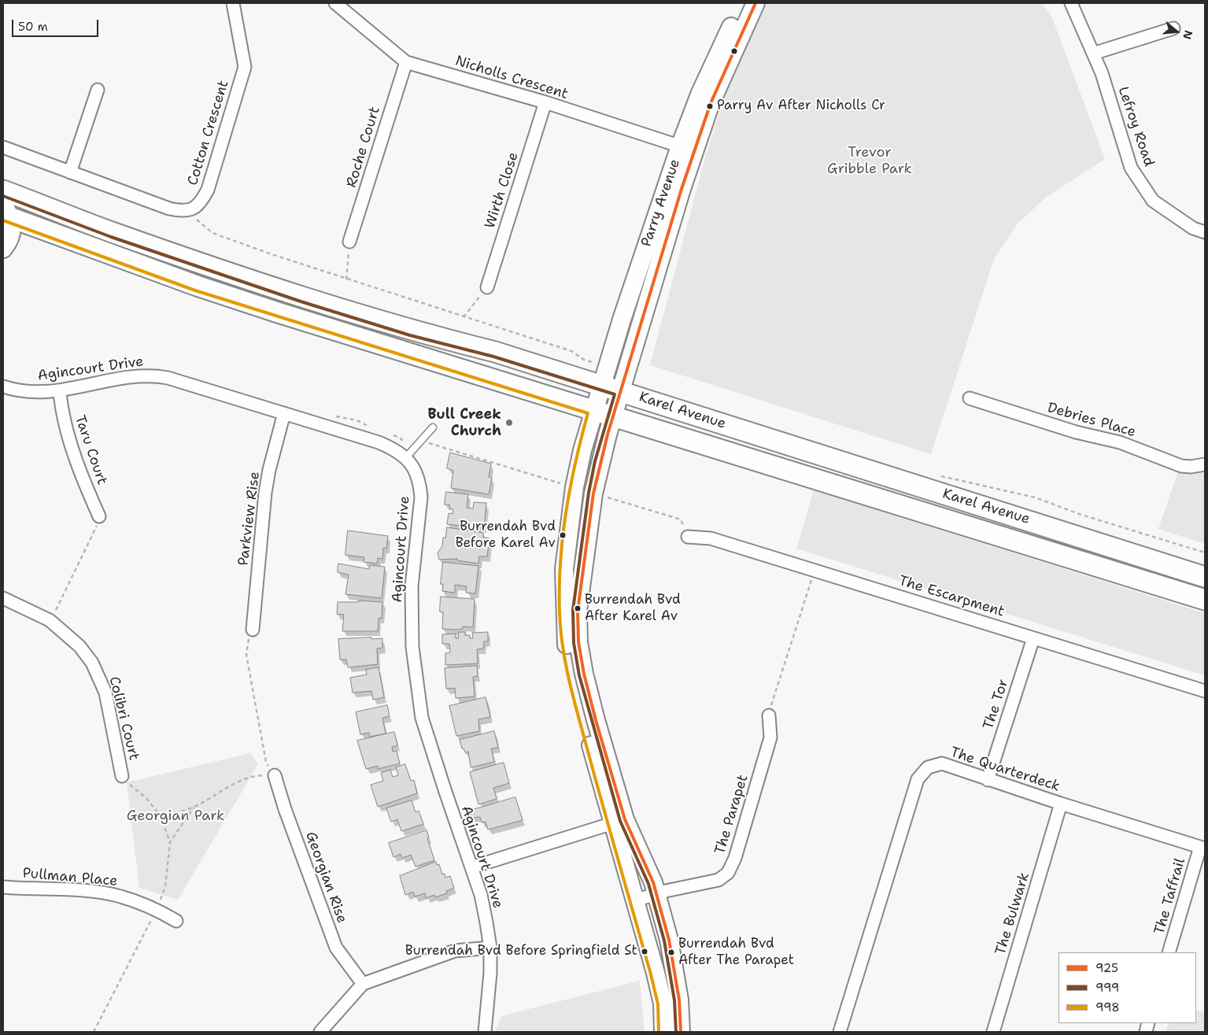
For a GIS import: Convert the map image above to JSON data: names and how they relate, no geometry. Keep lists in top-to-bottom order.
{
  "streets": {
    "main road": ["Parry Avenue", "Karel Avenue"],
    "street": [
      "Nicholls Crescent",
      "Lefroy Road",
      "Cotton Crescent",
      "Roche Court",
      "Wirth Close",
      "Agincourt Drive",
      "Debries Place",
      "Taru Court",
      "Parkview Rise",
      "The Escarpment",
      "The Tor",
      "Colibri Court",
      "The Quarterdeck",
      "The Parapet",
      "Pullman Place",
      "Georgian Rise",
      "The Taffrail",
      "The Bulwark"
    ]
  },
  "crossings": [
    ["Nicholls Crescent", "Roche Court"],
    ["Nicholls Crescent", "Wirth Close"],
    ["Nicholls Crescent", "Parry Avenue"],
    ["Parry Avenue", "Karel Avenue"],
    ["Agincourt Drive", "Taru Court"],
    ["Agincourt Drive", "Parkview Rise"],
    ["The Escarpment", "The Tor"],
    ["The Tor", "The Quarterdeck"],
    ["The Quarterdeck", "The Taffrail"],
    ["The Quarterdeck", "The Bulwark"]
  ],
  "parks": ["Trevor Gribble Park", "Georgian Park"],
  "places": [
    "Parry Av After Nicholls Cr",
    "Bull Creek Church",
    "Burrendah Bvd Before Karel Av",
    "Burrendah Bvd After Karel Av",
    "Burrendah Bvd Before Springfield St",
    "Burrendah Bvd After The Parapet"
  ],
  "lines": ["transit line 925", "transit line 999", "transit line 998"],
  "legend": ["925", "999", "998"],
  "scale_bar": "50 m",
  "north": "right"
}
